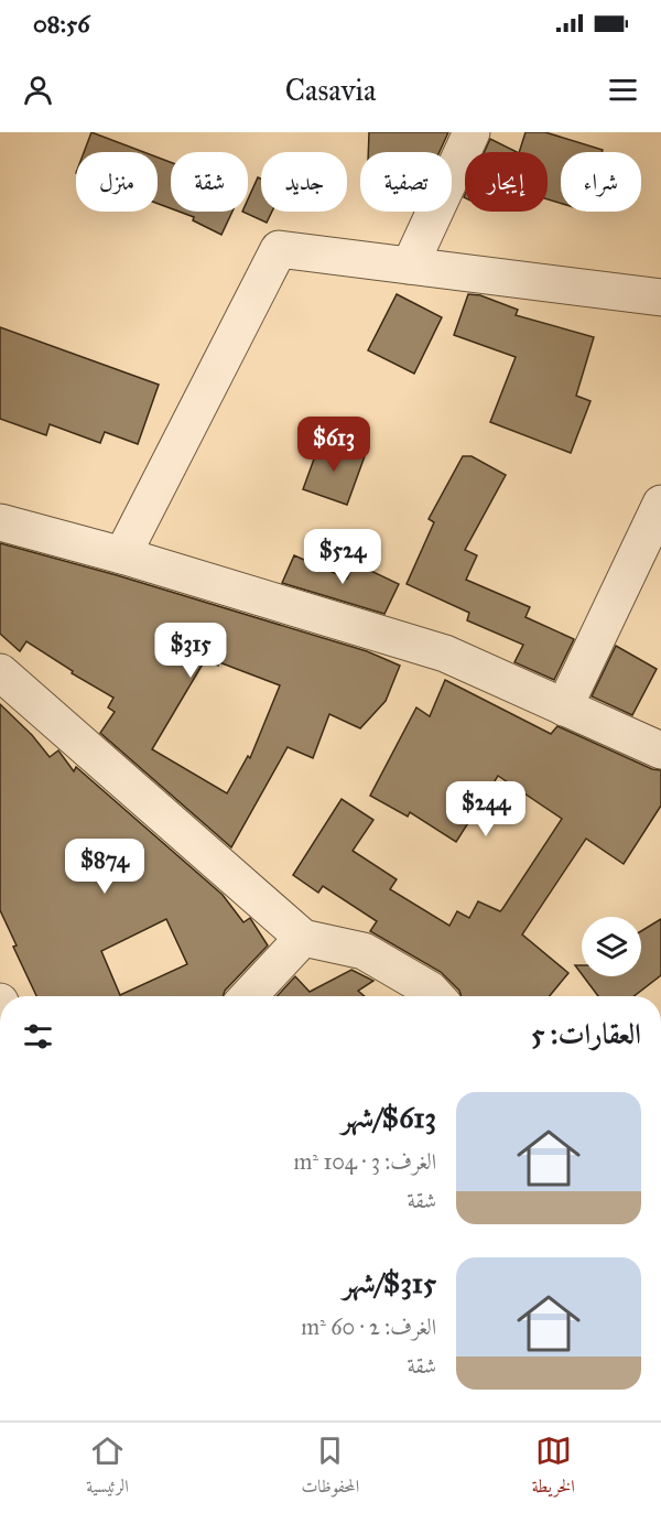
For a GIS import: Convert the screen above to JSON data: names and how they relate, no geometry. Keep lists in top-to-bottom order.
{
  "page": {
    "status": "08:56",
    "header": "Casavia",
    "chip": [
      "شراء",
      "إيجار",
      "تصفية",
      "جديد",
      "شقة",
      "منزل"
    ],
    "price": [
      "$613",
      "$524",
      "$315",
      "$244",
      "$874"
    ],
    "heading": "العقارات: 5",
    "list": [
      {
        "name": "$613/شهر",
        "note": "الغرف: 3 · 104 m² · شقة"
      },
      {
        "name": "$315/شهر",
        "note": "الغرف: 2 · 60 m² · شقة"
      }
    ],
    "tabs": ["الخريطة", "المحفوظات", "الرئيسية"]
  }
}
